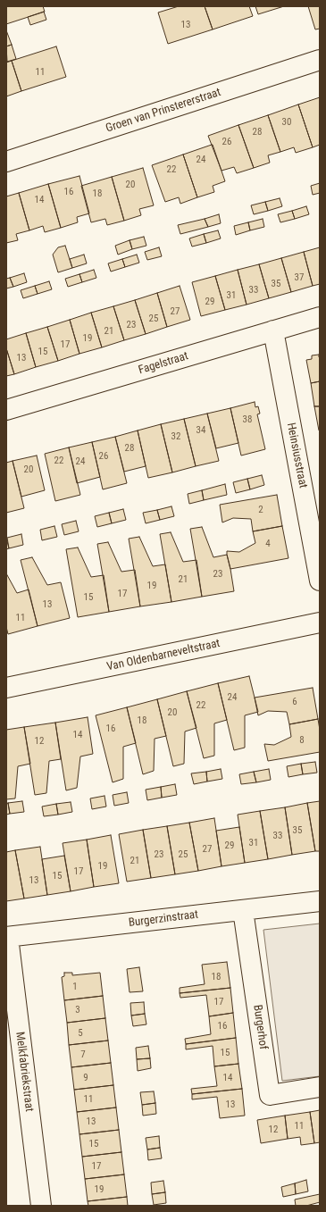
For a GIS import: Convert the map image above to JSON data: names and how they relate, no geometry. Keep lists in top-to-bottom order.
{
  "streets": {
    "street": [
      "Groen van Prinstererstraat",
      "Fagelstraat",
      "Heinsiusstraat",
      "Van Oldenbarneveltstraat",
      "Burgerzinstraat",
      "Burgerhof",
      "Melkfabriekstraat"
    ]
  },
  "crossings": [
    ["Fagelstraat", "Heinsiusstraat"],
    ["Burgerzinstraat", "Burgerhof"],
    ["Burgerzinstraat", "Melkfabriekstraat"]
  ],
  "house_numbers": [
    "13",
    "11",
    "30",
    "28",
    "26",
    "24",
    "22",
    "20",
    "16",
    "18",
    "14",
    "37",
    "35",
    "33",
    "31",
    "29",
    "27",
    "25",
    "23",
    "21",
    "19",
    "17",
    "15",
    "13",
    "38",
    "34",
    "32",
    "28",
    "26",
    "22",
    "24",
    "20",
    "2",
    "4",
    "23",
    "21",
    "19",
    "17",
    "15",
    "13",
    "11",
    "24",
    "6",
    "22",
    "20",
    "18",
    "16",
    "14",
    "8",
    "12",
    "35",
    "33",
    "31",
    "29",
    "27",
    "23",
    "25",
    "21",
    "19",
    "17",
    "15",
    "13",
    "18",
    "1",
    "17",
    "3",
    "16",
    "5",
    "15",
    "7",
    "9",
    "14",
    "11",
    "13",
    "13",
    "11",
    "12",
    "15",
    "17",
    "19"
  ]
}
